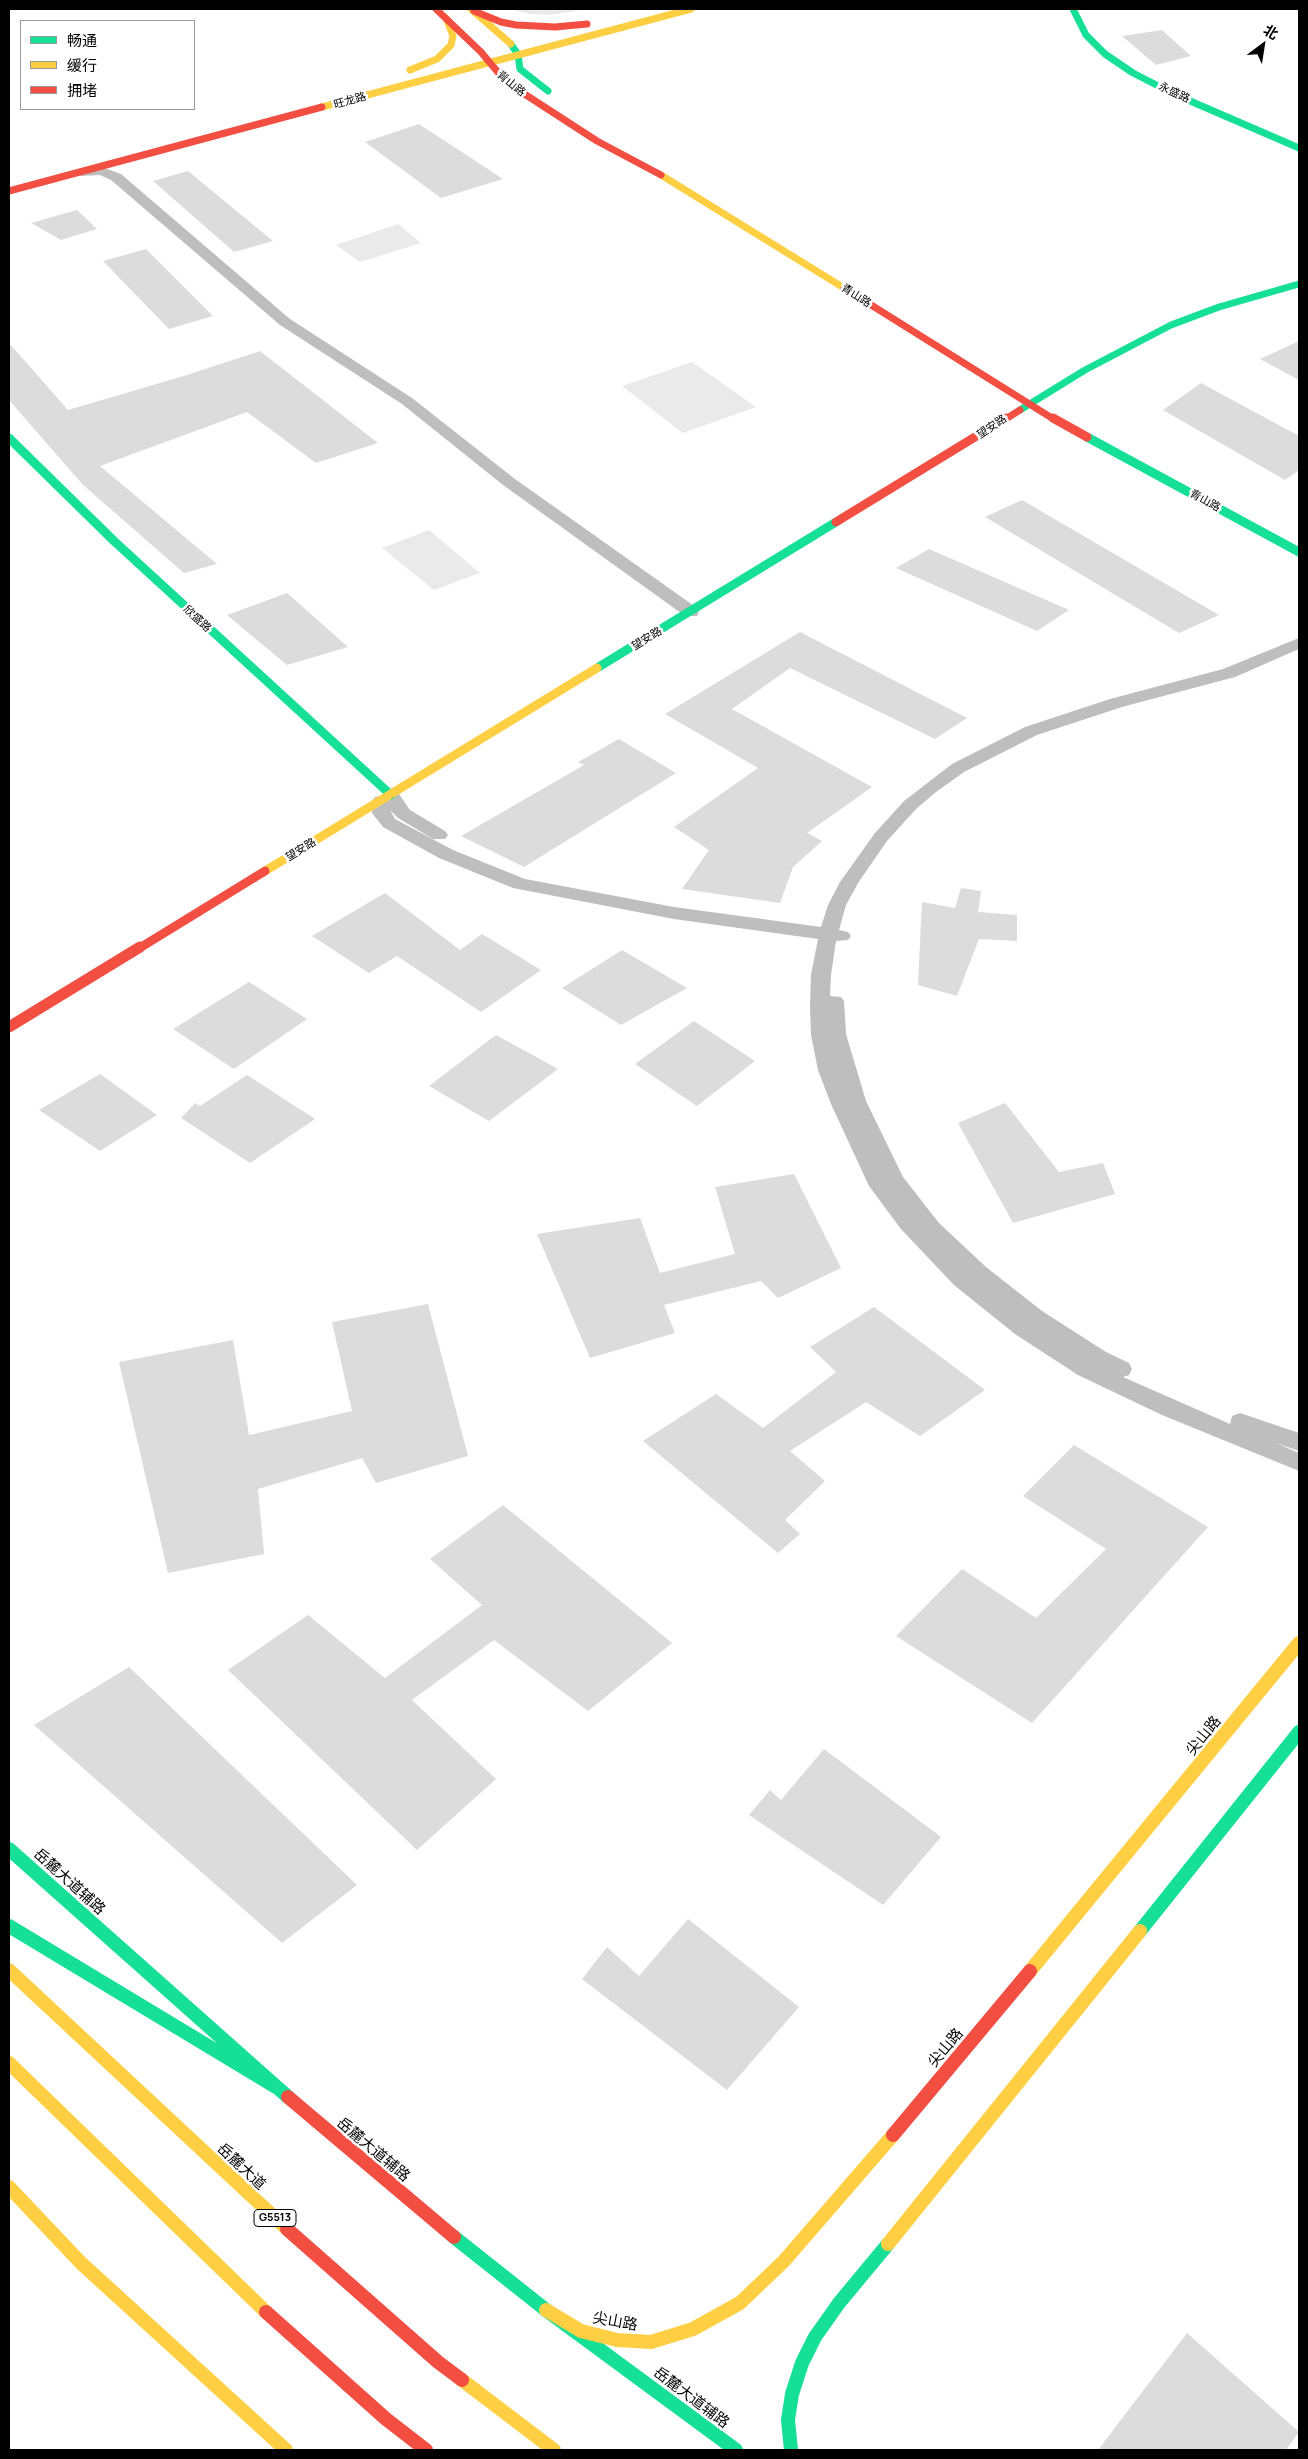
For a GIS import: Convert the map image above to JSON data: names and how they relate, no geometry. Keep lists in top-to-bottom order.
{
  "streets": {
    "main road": [
      "青山路",
      "永盛路",
      "旺龙路",
      "望安路",
      "欣盛路",
      "尖山路",
      "岳麓大道辅路",
      "岳麓大道",
      "G5513"
    ]
  },
  "crossings": [
    ["青山路", "旺龙路"],
    ["青山路", "望安路"],
    ["望安路", "欣盛路"],
    ["尖山路", "岳麓大道辅路"]
  ],
  "legend": ["畅通", "缓行", "拥堵"],
  "north": "top right"
}
